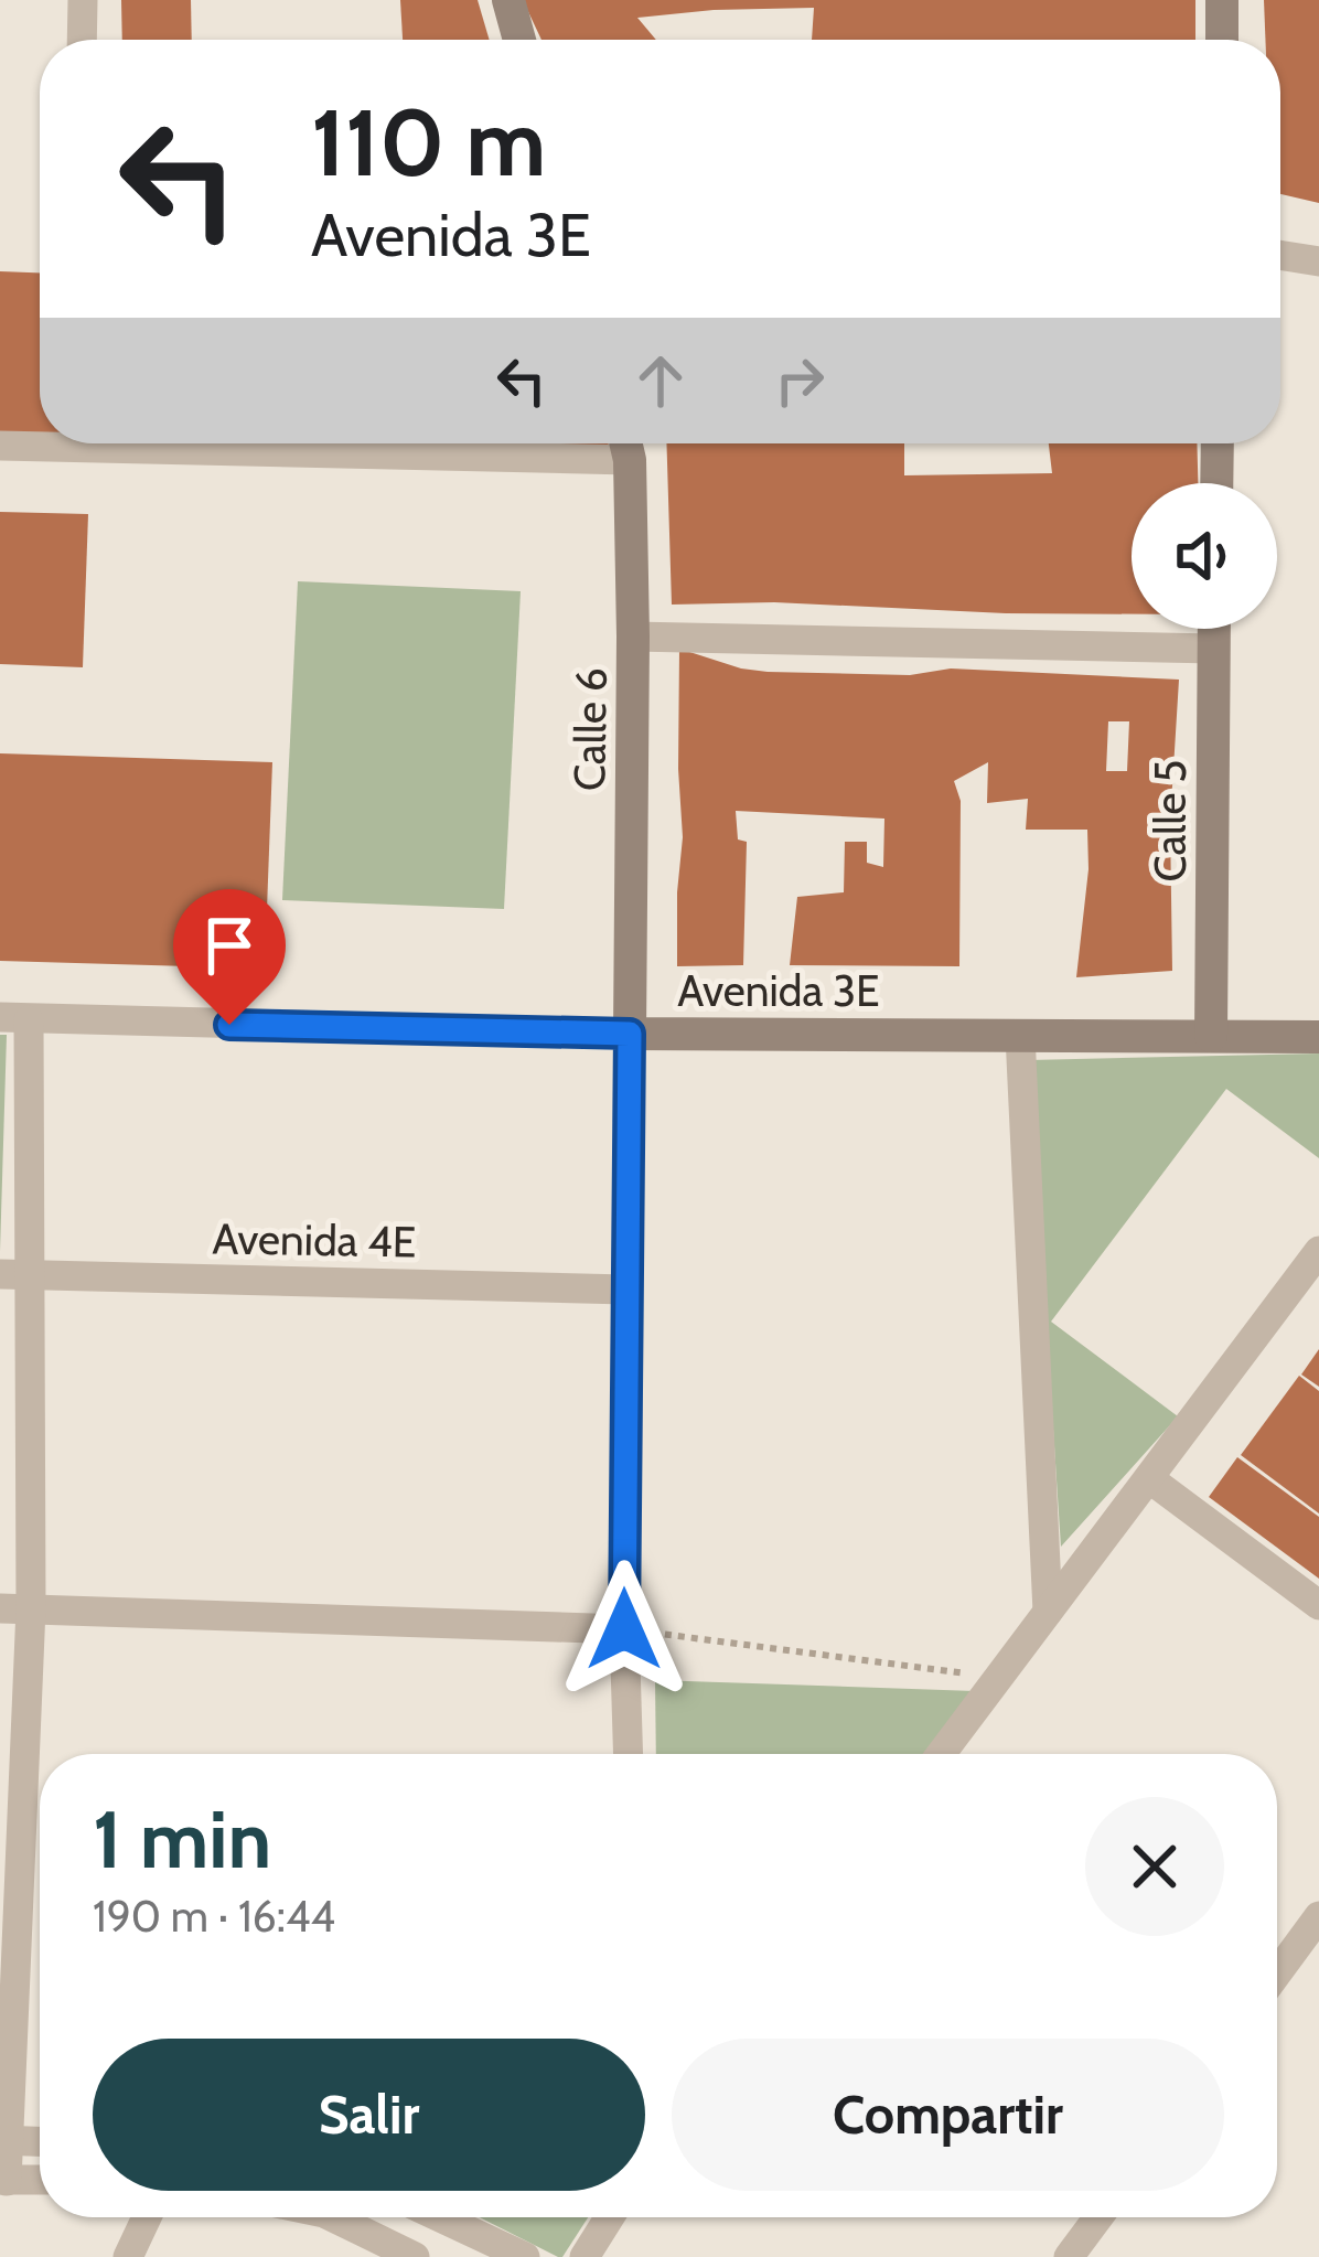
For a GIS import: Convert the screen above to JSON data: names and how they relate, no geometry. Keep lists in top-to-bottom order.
{
  "streets": {
    "street": [
      "Calle 6",
      "Calle 5",
      "Avenida 3E",
      "Avenida 4E"
    ]
  },
  "crossings": [
    ["Calle 6", "Avenida 3E"],
    ["Calle 5", "Avenida 3E"]
  ],
  "page": {
    "turn": ["110 m", "Avenida 3E"],
    "heading": ["1 min", "190 m · 16:44"],
    "buttons": ["Salir", "Compartir"]
  }
}
